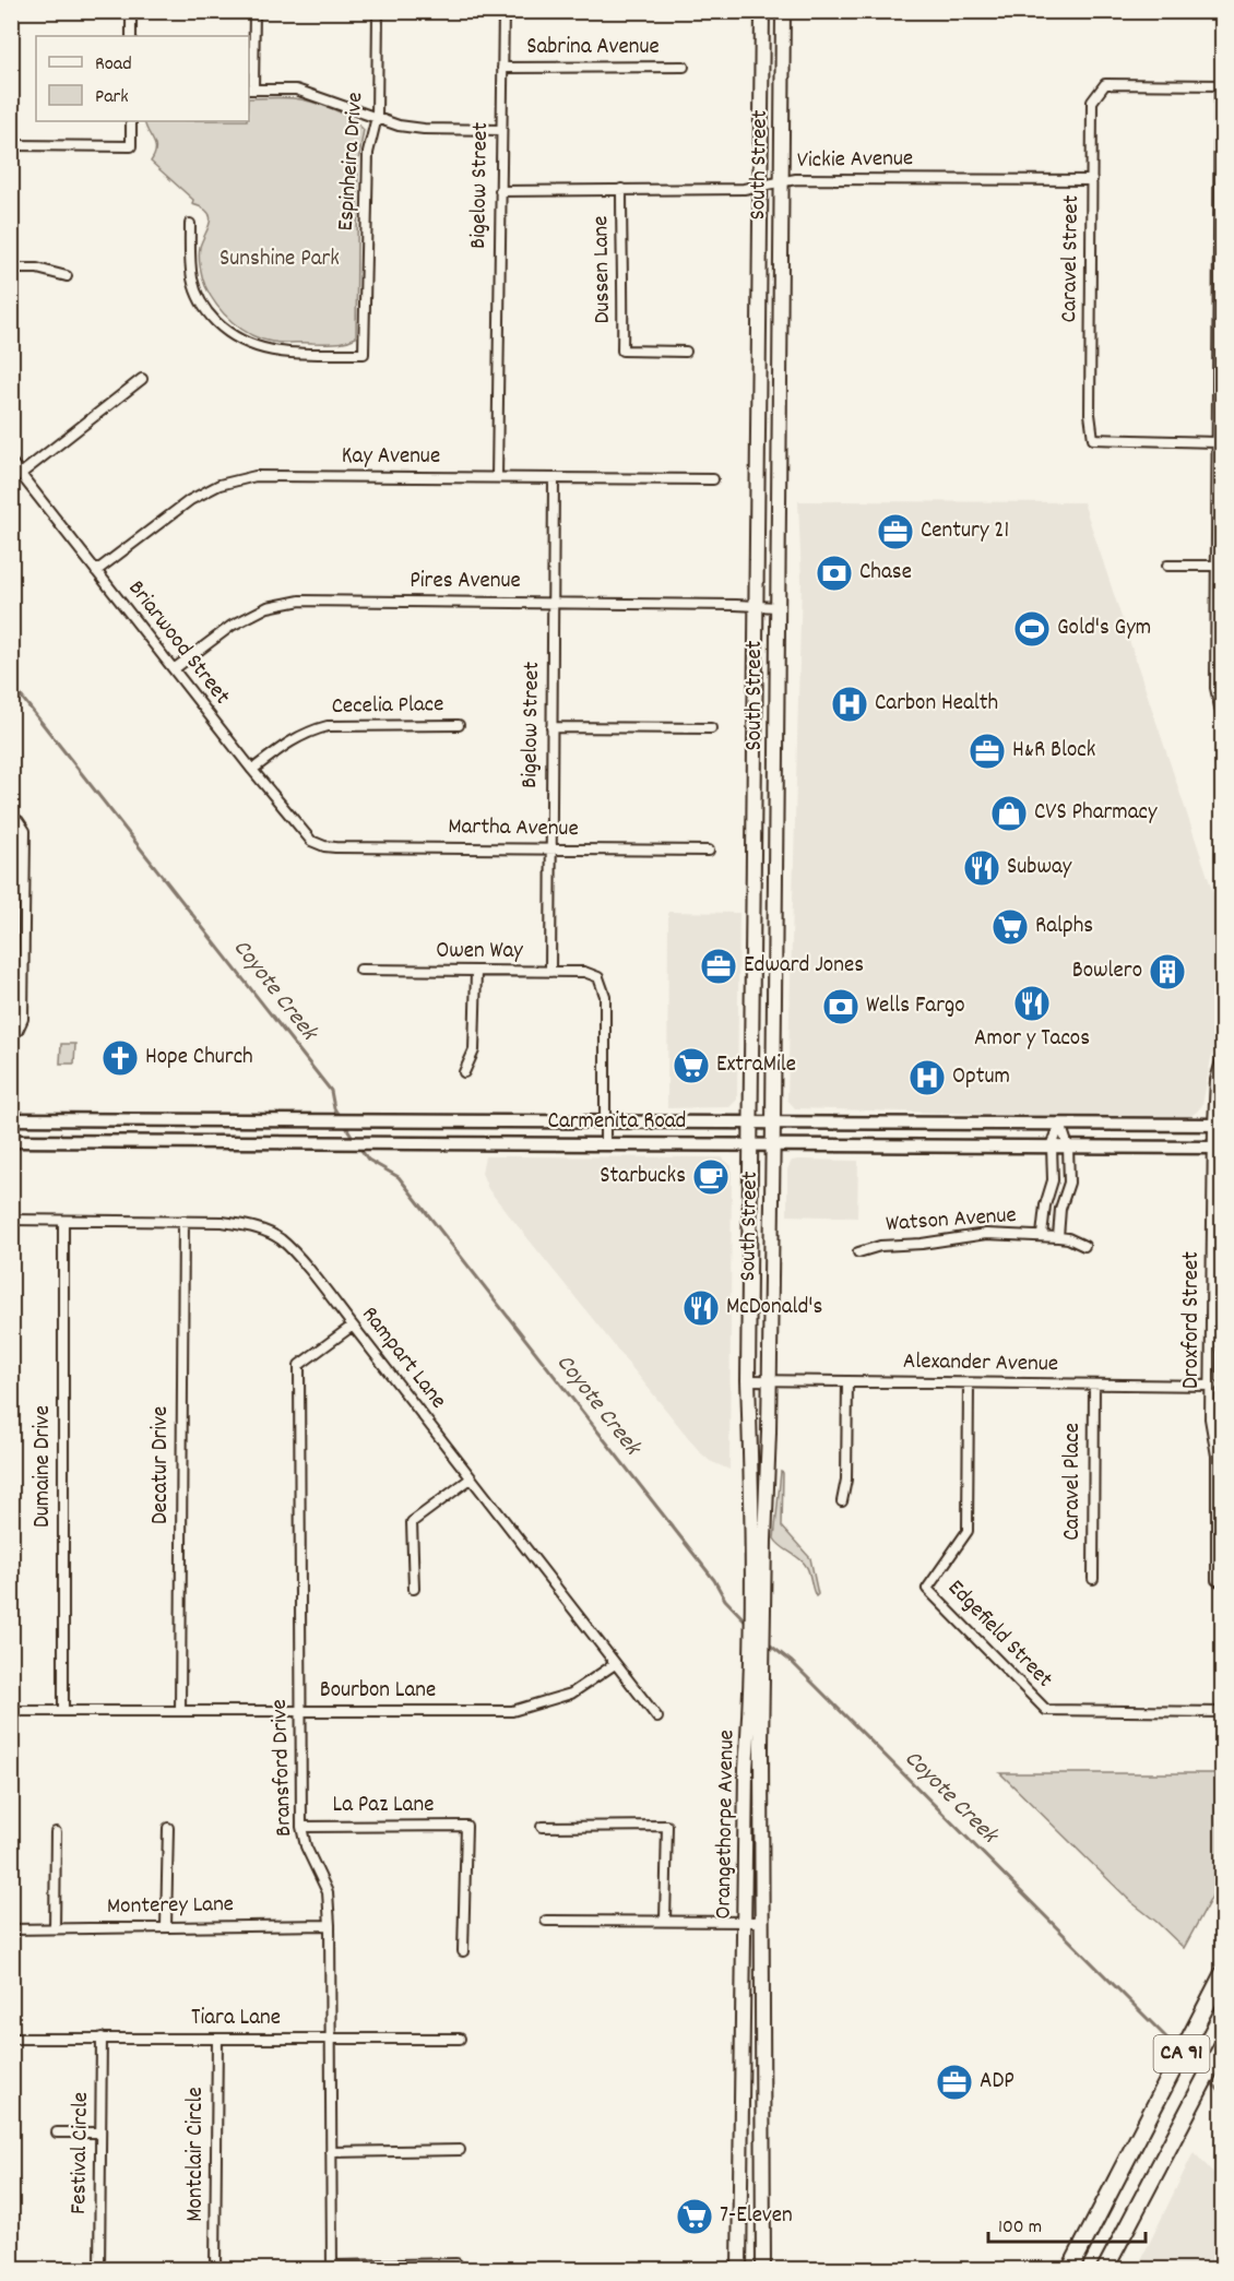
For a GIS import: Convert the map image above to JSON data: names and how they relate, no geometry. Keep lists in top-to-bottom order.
{
  "streets": {
    "highway": ["CA 91"],
    "main road": ["South Street", "Carmenita Road", "Orangethorpe Avenue"],
    "street": [
      "Sabrina Avenue",
      "Vickie Avenue",
      "Espinheira Drive",
      "Bigelow Street",
      "Caravel Street",
      "Dussen Lane",
      "Kay Avenue",
      "Pires Avenue",
      "Briarwood Street",
      "Cecelia Place",
      "Martha Avenue",
      "Owen Way",
      "Watson Avenue",
      "Droxford Street",
      "Rampart Lane",
      "Alexander Avenue",
      "Decatur Drive",
      "Dumaine Drive",
      "Caravel Place",
      "Edgefield Street",
      "Bourbon Lane",
      "Bransford Drive",
      "La Paz Lane",
      "Monterey Lane",
      "Tiara Lane",
      "Festival Circle",
      "Montclair Circle"
    ]
  },
  "crossings": [
    ["Sabrina Avenue", "Bigelow Street"],
    ["Vickie Avenue", "South Street"],
    ["Vickie Avenue", "Bigelow Street"],
    ["Vickie Avenue", "Caravel Street"],
    ["Vickie Avenue", "Dussen Lane"],
    ["South Street", "Pires Avenue"],
    ["South Street", "Carmenita Road"],
    ["South Street", "Alexander Avenue"],
    ["South Street", "Orangethorpe Avenue"],
    ["Bigelow Street", "Kay Avenue"],
    ["Bigelow Street", "Pires Avenue"],
    ["Bigelow Street", "Martha Avenue"],
    ["Bigelow Street", "Owen Way"],
    ["Kay Avenue", "Briarwood Street"],
    ["Pires Avenue", "Briarwood Street"],
    ["Briarwood Street", "Cecelia Place"],
    ["Briarwood Street", "Martha Avenue"],
    ["Owen Way", "Carmenita Road"],
    ["Carmenita Road", "Droxford Street"],
    ["Droxford Street", "Alexander Avenue"],
    ["Rampart Lane", "Decatur Drive"],
    ["Rampart Lane", "Dumaine Drive"],
    ["Rampart Lane", "Bourbon Lane"],
    ["Rampart Lane", "Bransford Drive"],
    ["Alexander Avenue", "Caravel Place"],
    ["Alexander Avenue", "Edgefield Street"],
    ["Alexander Avenue", "Orangethorpe Avenue"],
    ["Decatur Drive", "Bourbon Lane"],
    ["Dumaine Drive", "Bourbon Lane"],
    ["Bourbon Lane", "Bransford Drive"],
    ["Bransford Drive", "La Paz Lane"],
    ["Bransford Drive", "Monterey Lane"],
    ["Bransford Drive", "Tiara Lane"],
    ["Tiara Lane", "Festival Circle"],
    ["Tiara Lane", "Montclair Circle"]
  ],
  "water": ["Coyote Creek"],
  "parks": ["Sunshine Park"],
  "places": {
    "office": [
      "Century 21",
      "H&R Block",
      "Edward Jones",
      "ADP"
    ],
    "bank": ["Chase", "Wells Fargo"],
    "sports": ["Gold's Gym"],
    "hospital": ["Carbon Health", "Optum"],
    "shop": ["CVS Pharmacy"],
    "restaurant": ["Subway", "Amor y Tacos", "McDonald's"],
    "supermarket": ["Ralphs", "ExtraMile", "7-Eleven"],
    "building": ["Bowlero"],
    "church": ["Hope Church"],
    "cafe": ["Starbucks"]
  },
  "legend": ["Road", "Park"],
  "scale_bar": "100 m"
}
